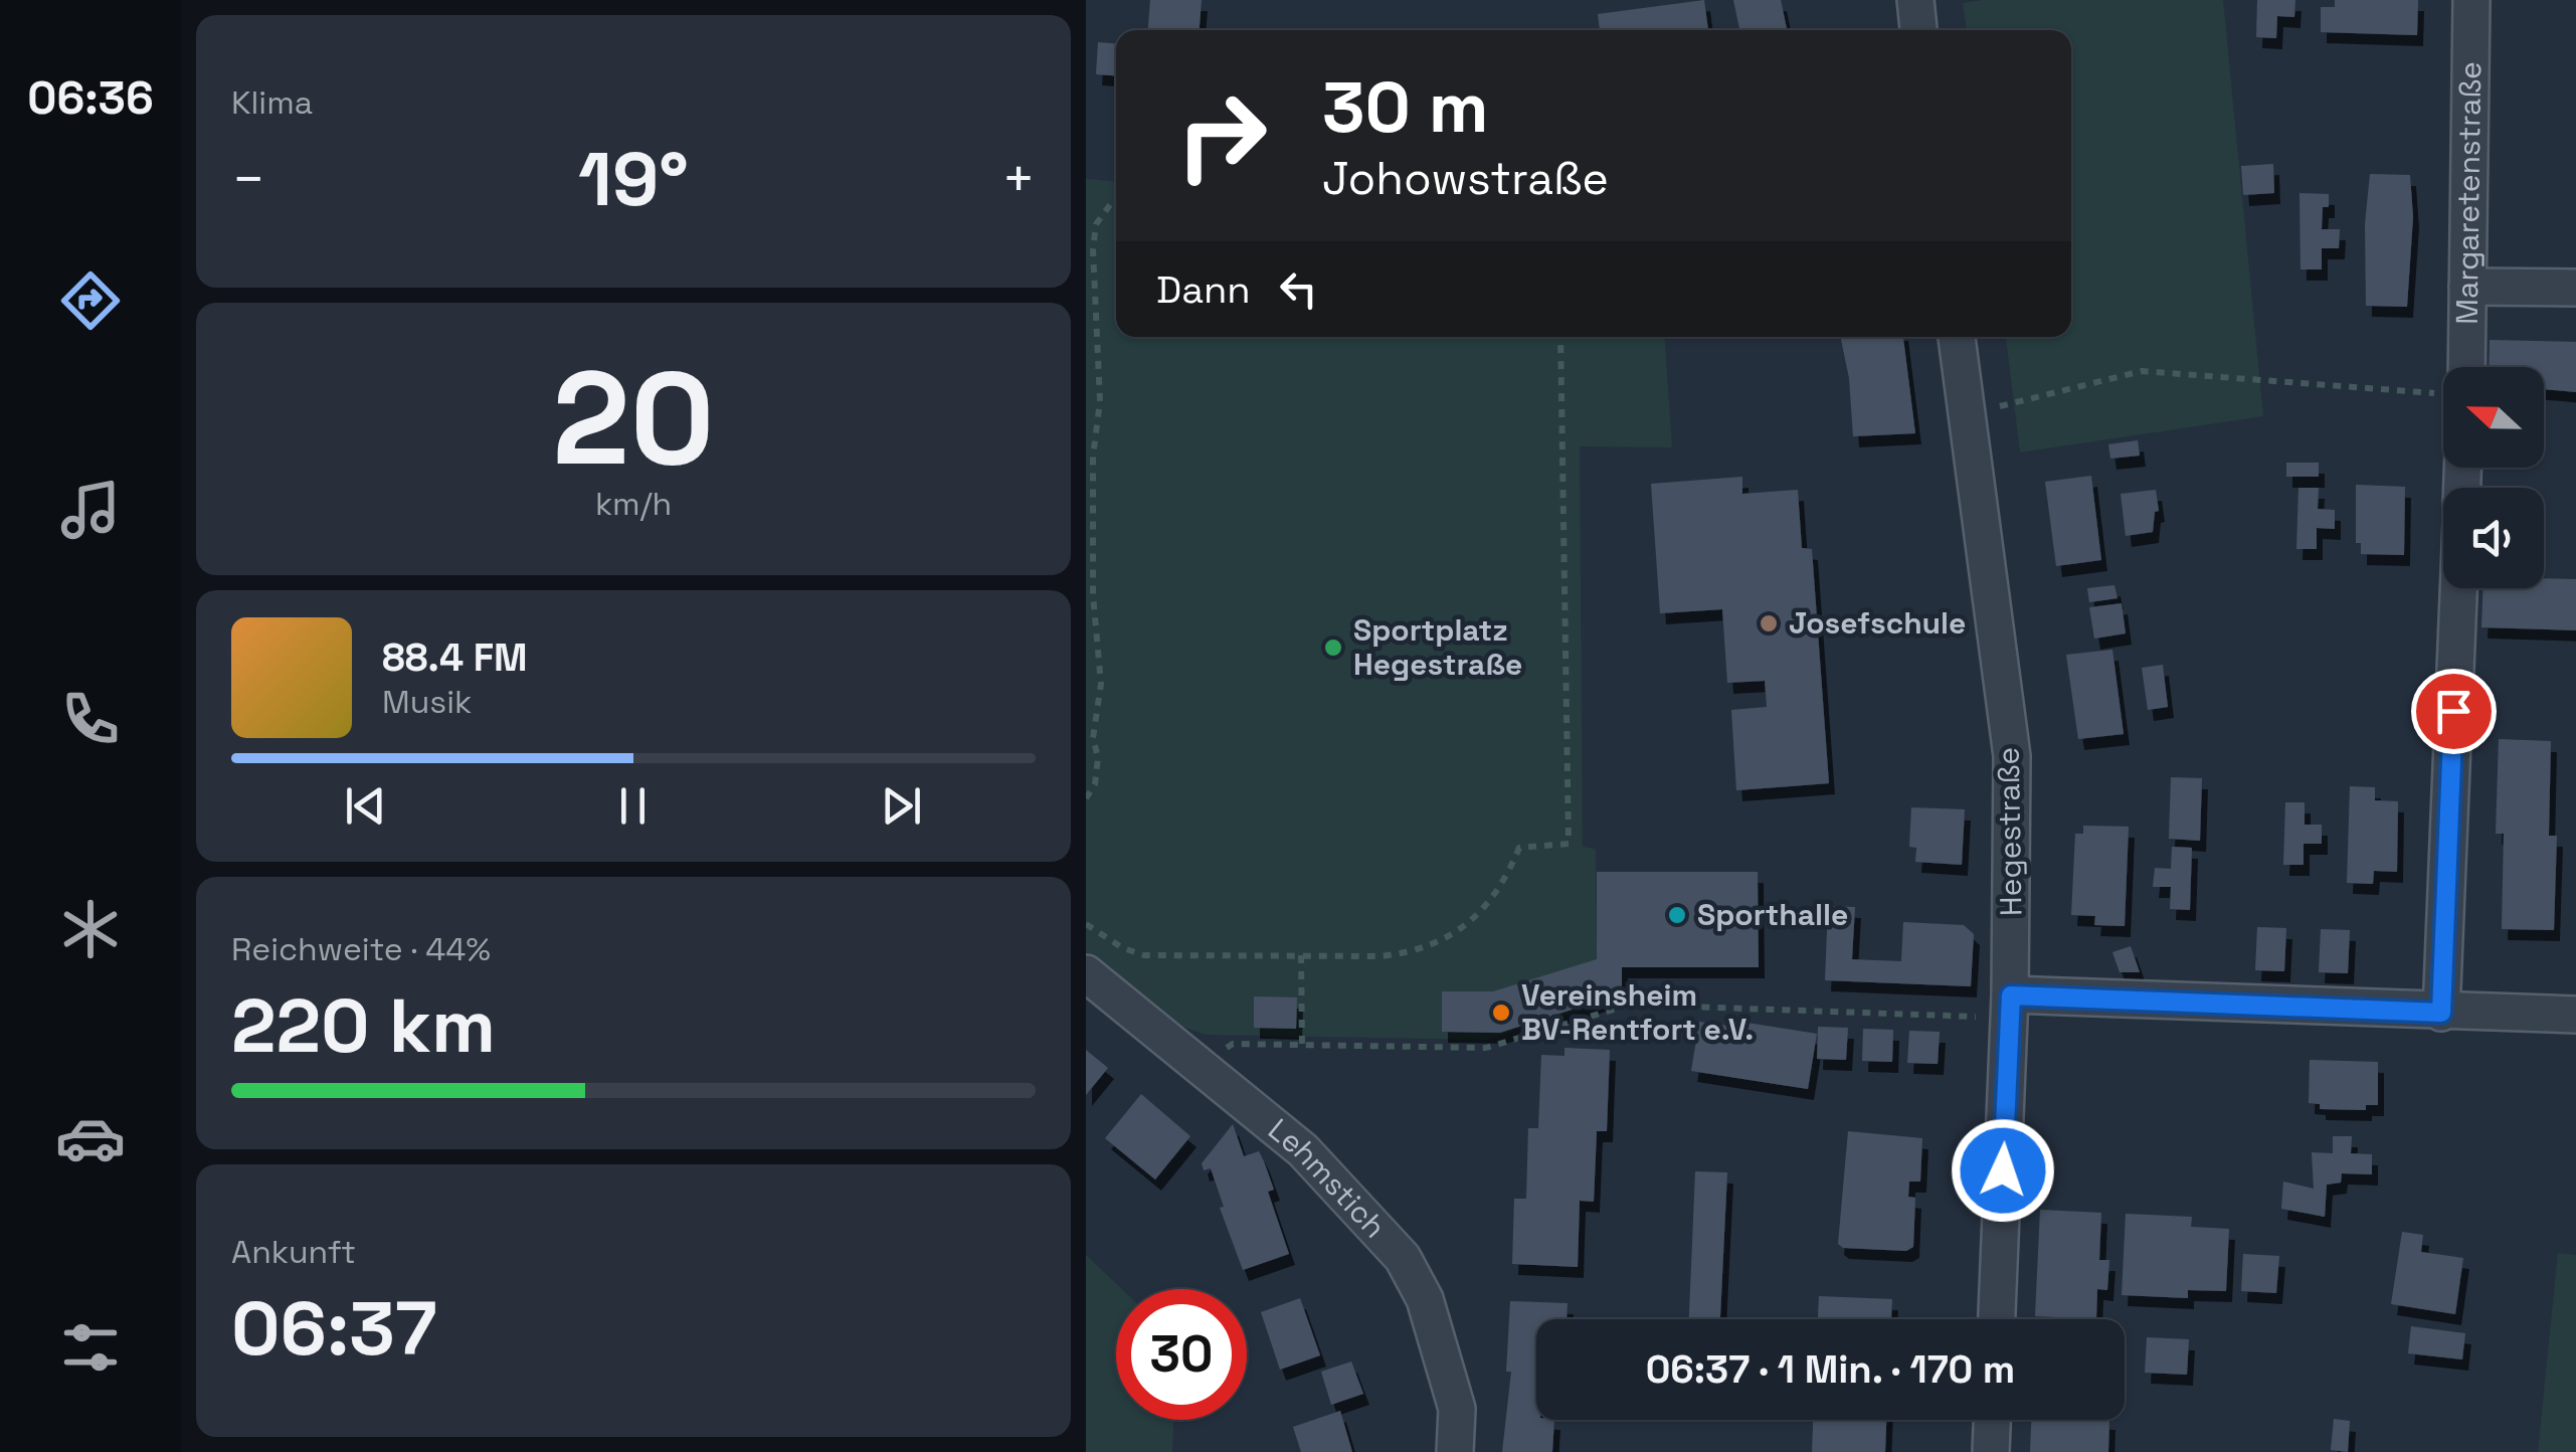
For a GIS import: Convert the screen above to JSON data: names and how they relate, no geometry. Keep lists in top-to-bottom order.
{
  "streets": {
    "street": ["Margaretenstraße", "Hegestraße", "Lehmstich"]
  },
  "places": [
    "Josefschule",
    "Sportplatz Hegestraße",
    "Sporthalle",
    "Vereinsheim BV-Rentfort e.V."
  ],
  "north": "left",
  "page": {
    "tabs": "06:36",
    "tile": [
      "Klima",
      ["20", "km/h"],
      ["Reichweite · 44%", "220 km"],
      ["Ankunft", "06:37"]
    ],
    "turn": ["30 m", "Johowstraße"],
    "heat": ["−", "19°", "+"],
    "then": "Dann",
    "song": ["88.4 FM", "Musik"],
    "limit": "30",
    "trip": "06:37 · 1 Min. · 170 m"
  }
}
